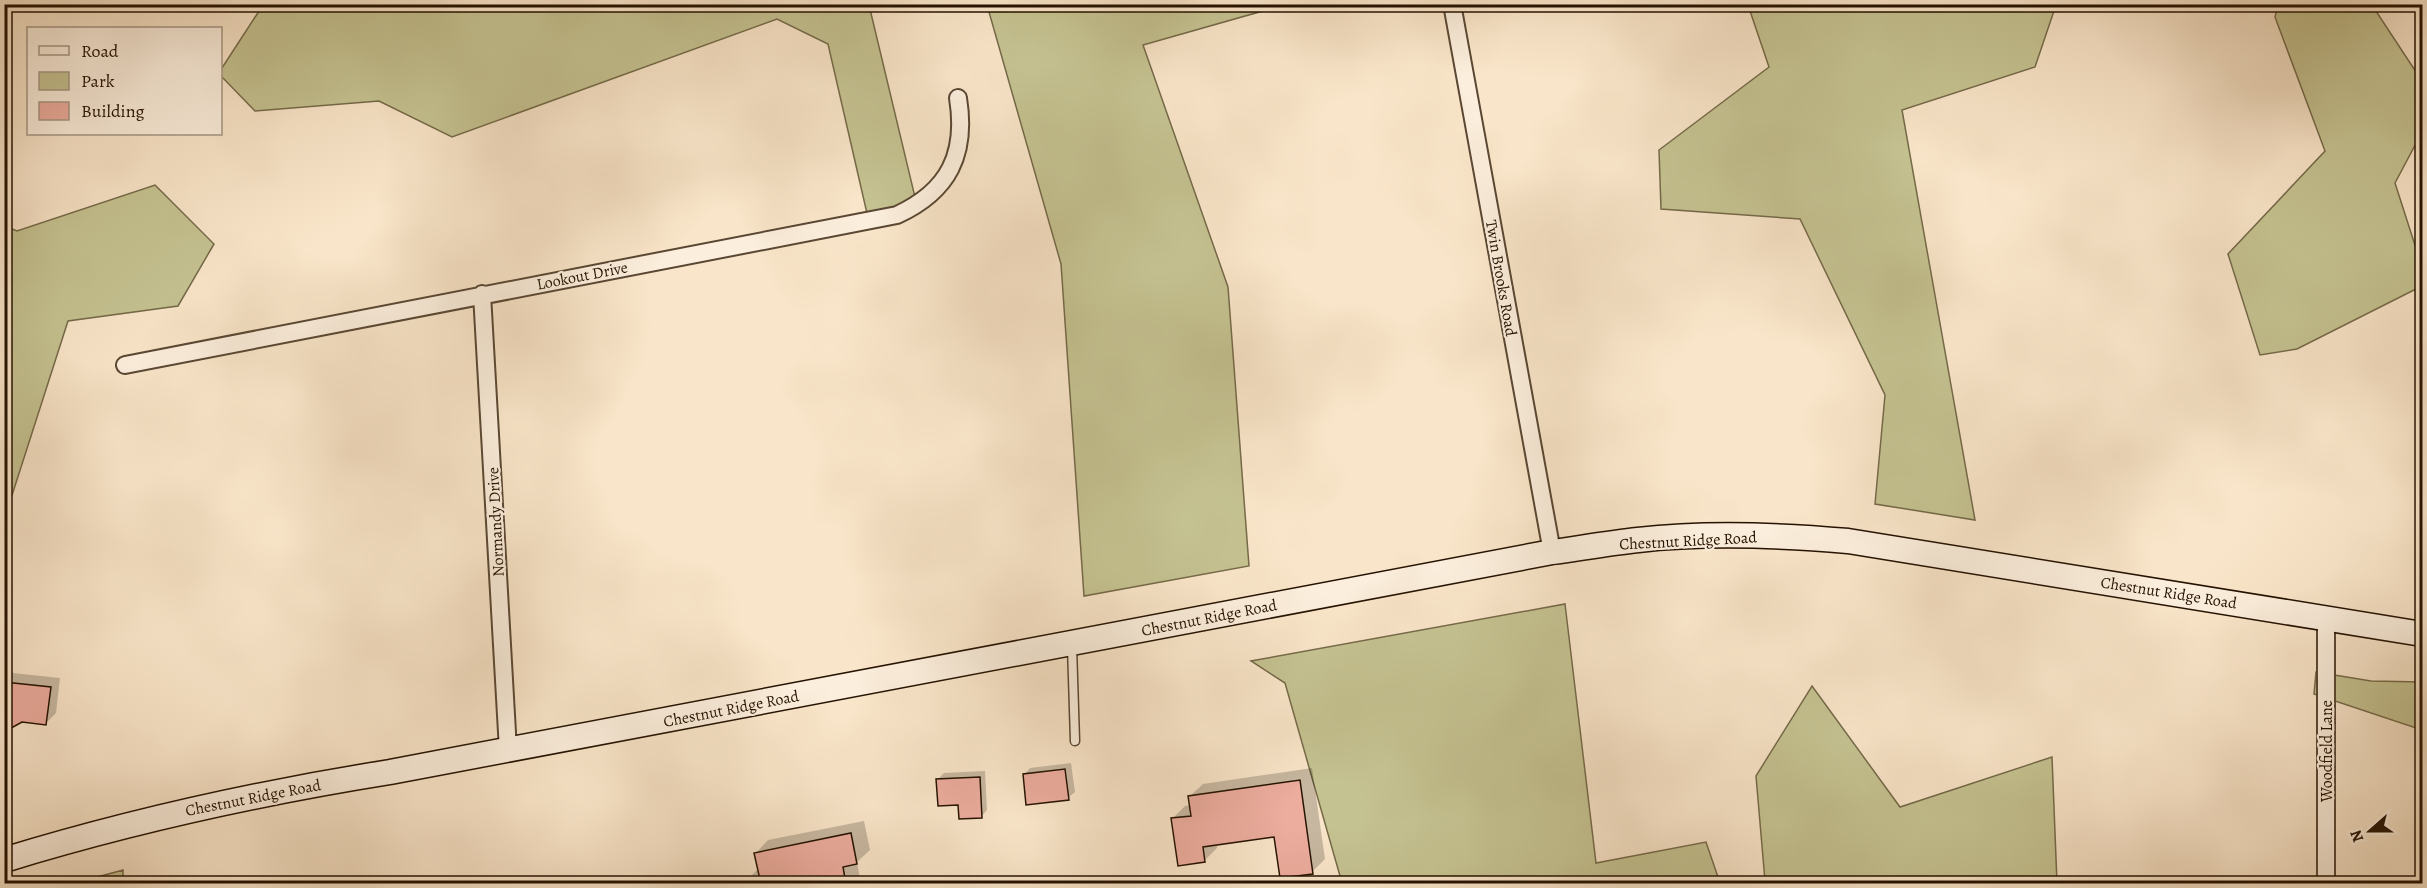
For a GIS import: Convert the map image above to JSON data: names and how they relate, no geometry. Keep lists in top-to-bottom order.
{
  "streets": {
    "main road": ["Chestnut Ridge Road"],
    "street": [
      "Lookout Drive",
      "Twin Brooks Road",
      "Normandy Drive",
      "Woodfield Lane"
    ]
  },
  "crossings": [
    ["Lookout Drive", "Normandy Drive"],
    ["Twin Brooks Road", "Chestnut Ridge Road"],
    ["Normandy Drive", "Chestnut Ridge Road"],
    ["Chestnut Ridge Road", "Woodfield Lane"]
  ],
  "legend": ["Road", "Park", "Building"],
  "north": "left"
}
